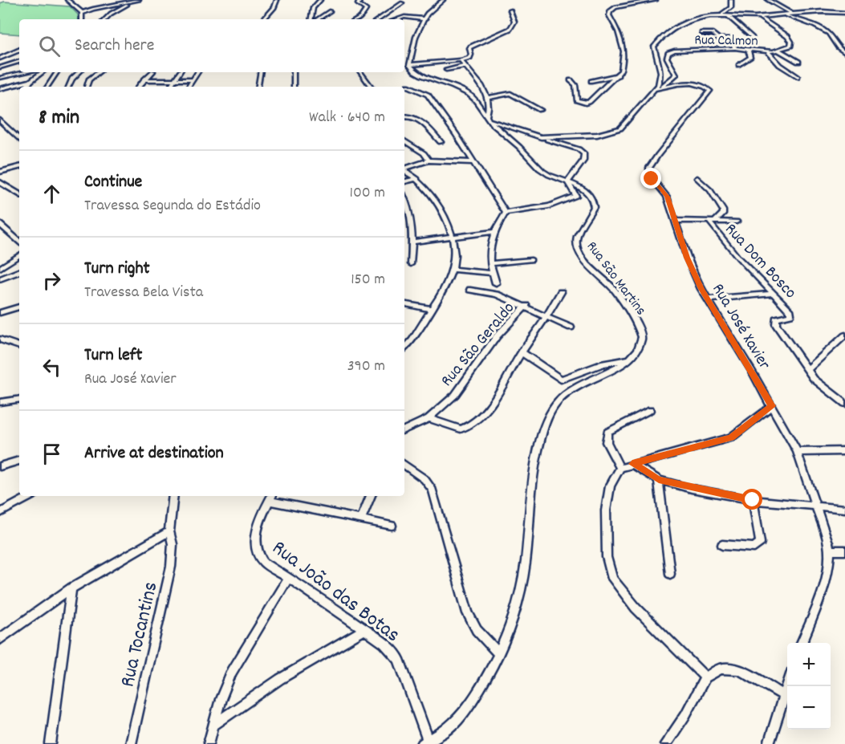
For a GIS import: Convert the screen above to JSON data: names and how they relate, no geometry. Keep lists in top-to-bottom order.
{
  "streets": {
    "street": [
      "Rua Calmon",
      "Rua Dom Bosco",
      "Rua São Martins",
      "Rua José Xavier",
      "Rua São Geraldo",
      "Rua João das Botas",
      "Rua Tocantins"
    ]
  },
  "crossings": [
    ["Rua Calmon", "Rua José Xavier"]
  ],
  "page": {
    "search": "Search here",
    "heading": ["8 min", "Walk · 640 m"],
    "list": [
      ["Continue", "Travessa Segunda do Estádio", "100 m"],
      ["Turn right", "Travessa Bela Vista", "150 m"],
      ["Turn left", "Rua José Xavier", "390 m"],
      "Arrive at destination"
    ],
    "map_buttons": ["+", "−"]
  }
}
